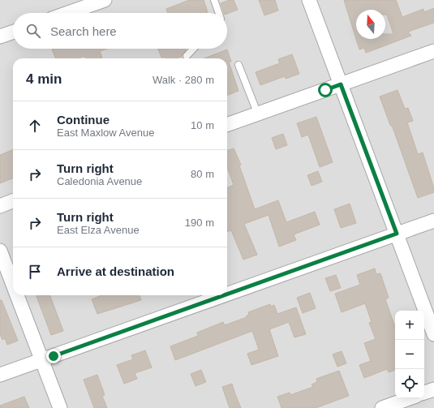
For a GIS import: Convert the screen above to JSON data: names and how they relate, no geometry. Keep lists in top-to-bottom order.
{
  "north": "top",
  "page": {
    "search": "Search here",
    "heading": ["4 min", "Walk · 280 m"],
    "list": [
      ["Continue", "East Maxlow Avenue", "10 m"],
      ["Turn right", "Caledonia Avenue", "80 m"],
      ["Turn right", "East Elza Avenue", "190 m"],
      "Arrive at destination"
    ],
    "map_buttons": ["+", "−"]
  }
}
